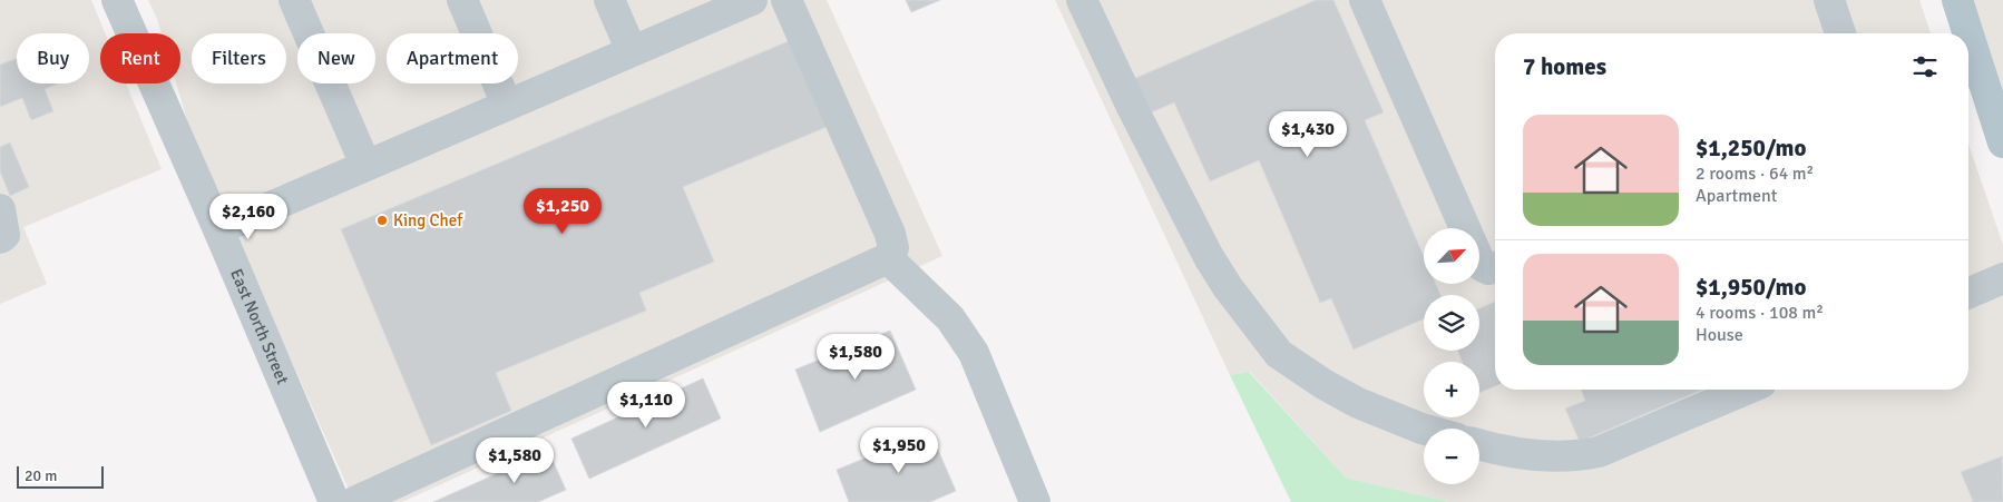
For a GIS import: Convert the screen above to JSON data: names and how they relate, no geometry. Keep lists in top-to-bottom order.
{
  "streets": {
    "street": ["East North Street"]
  },
  "places": ["King Chef"],
  "scale_bar": "20 m",
  "north": "top right",
  "page": {
    "chip": [
      "Buy",
      "Rent",
      "Filters",
      "New",
      "Apartment"
    ],
    "heading": "7 homes",
    "list": [
      {
        "name": "$1,250/mo",
        "note": "2 rooms · 64 m² · Apartment"
      },
      {
        "name": "$1,950/mo",
        "note": "4 rooms · 108 m² · House"
      }
    ],
    "price": [
      "$1,430",
      "$1,250",
      "$2,160",
      "$1,580",
      "$1,110",
      "$1,950",
      "$1,580"
    ],
    "map_buttons": ["+", "−"],
    "scale": "20 m"
  }
}
